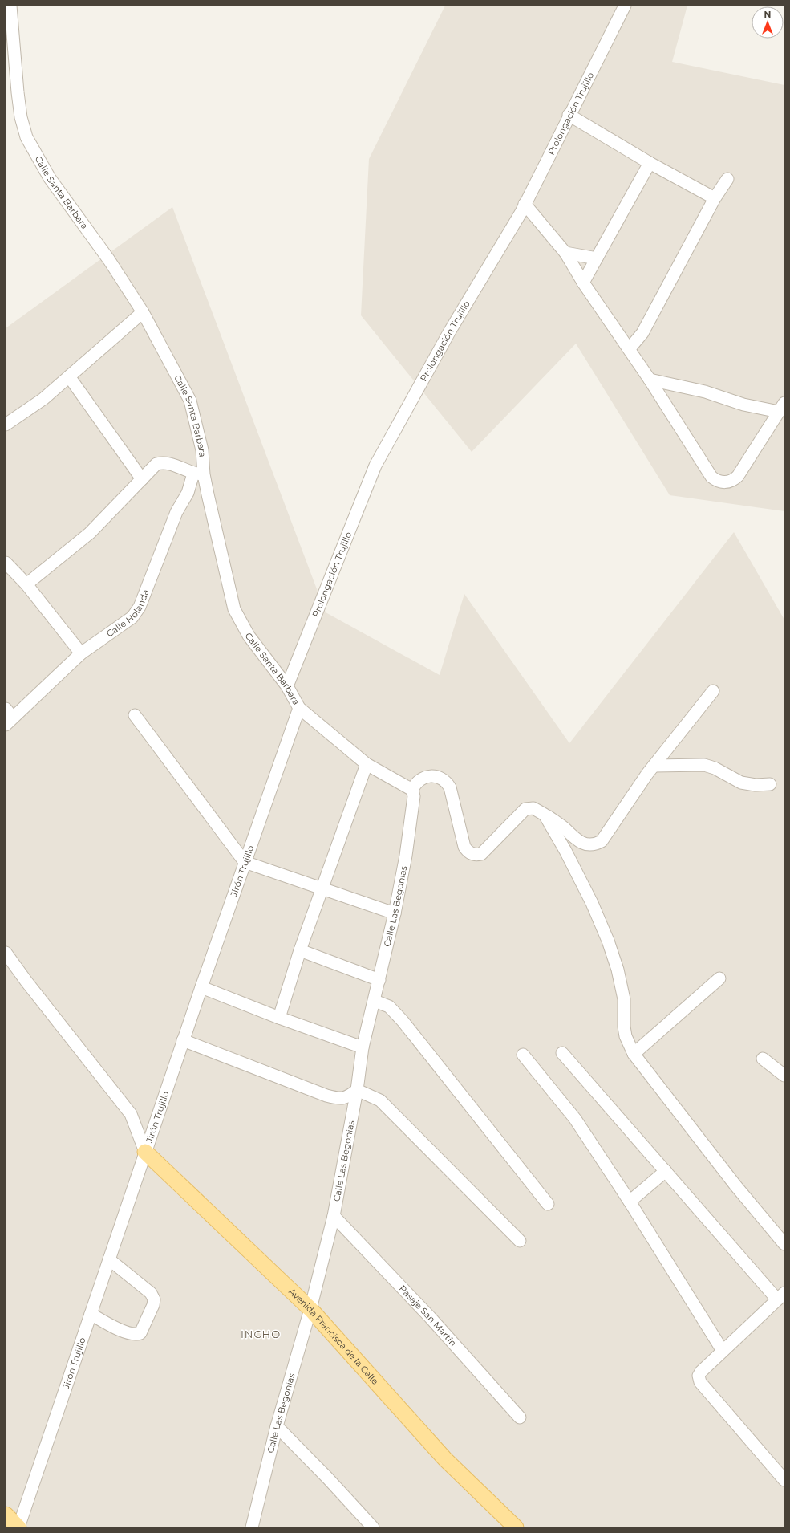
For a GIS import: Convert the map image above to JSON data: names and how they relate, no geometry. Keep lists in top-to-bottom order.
{
  "streets": {
    "main road": ["Avenida Francisca de la Calle"],
    "street": [
      "Prolongación Trujillo",
      "Calle Santa Barbara",
      "Calle Holanda",
      "Jirón Trujillo",
      "Calle Las Begonias",
      "Pasaje San Martín"
    ]
  },
  "crossings": [
    ["Prolongación Trujillo", "Calle Santa Barbara"],
    ["Calle Santa Barbara", "Calle Holanda"],
    ["Calle Santa Barbara", "Jirón Trujillo"],
    ["Calle Santa Barbara", "Calle Las Begonias"],
    ["Jirón Trujillo", "Avenida Francisca de la Calle"],
    ["Calle Las Begonias", "Pasaje San Martín"],
    ["Calle Las Begonias", "Avenida Francisca de la Calle"]
  ],
  "districts": ["INCHO"],
  "north": "top"
}
